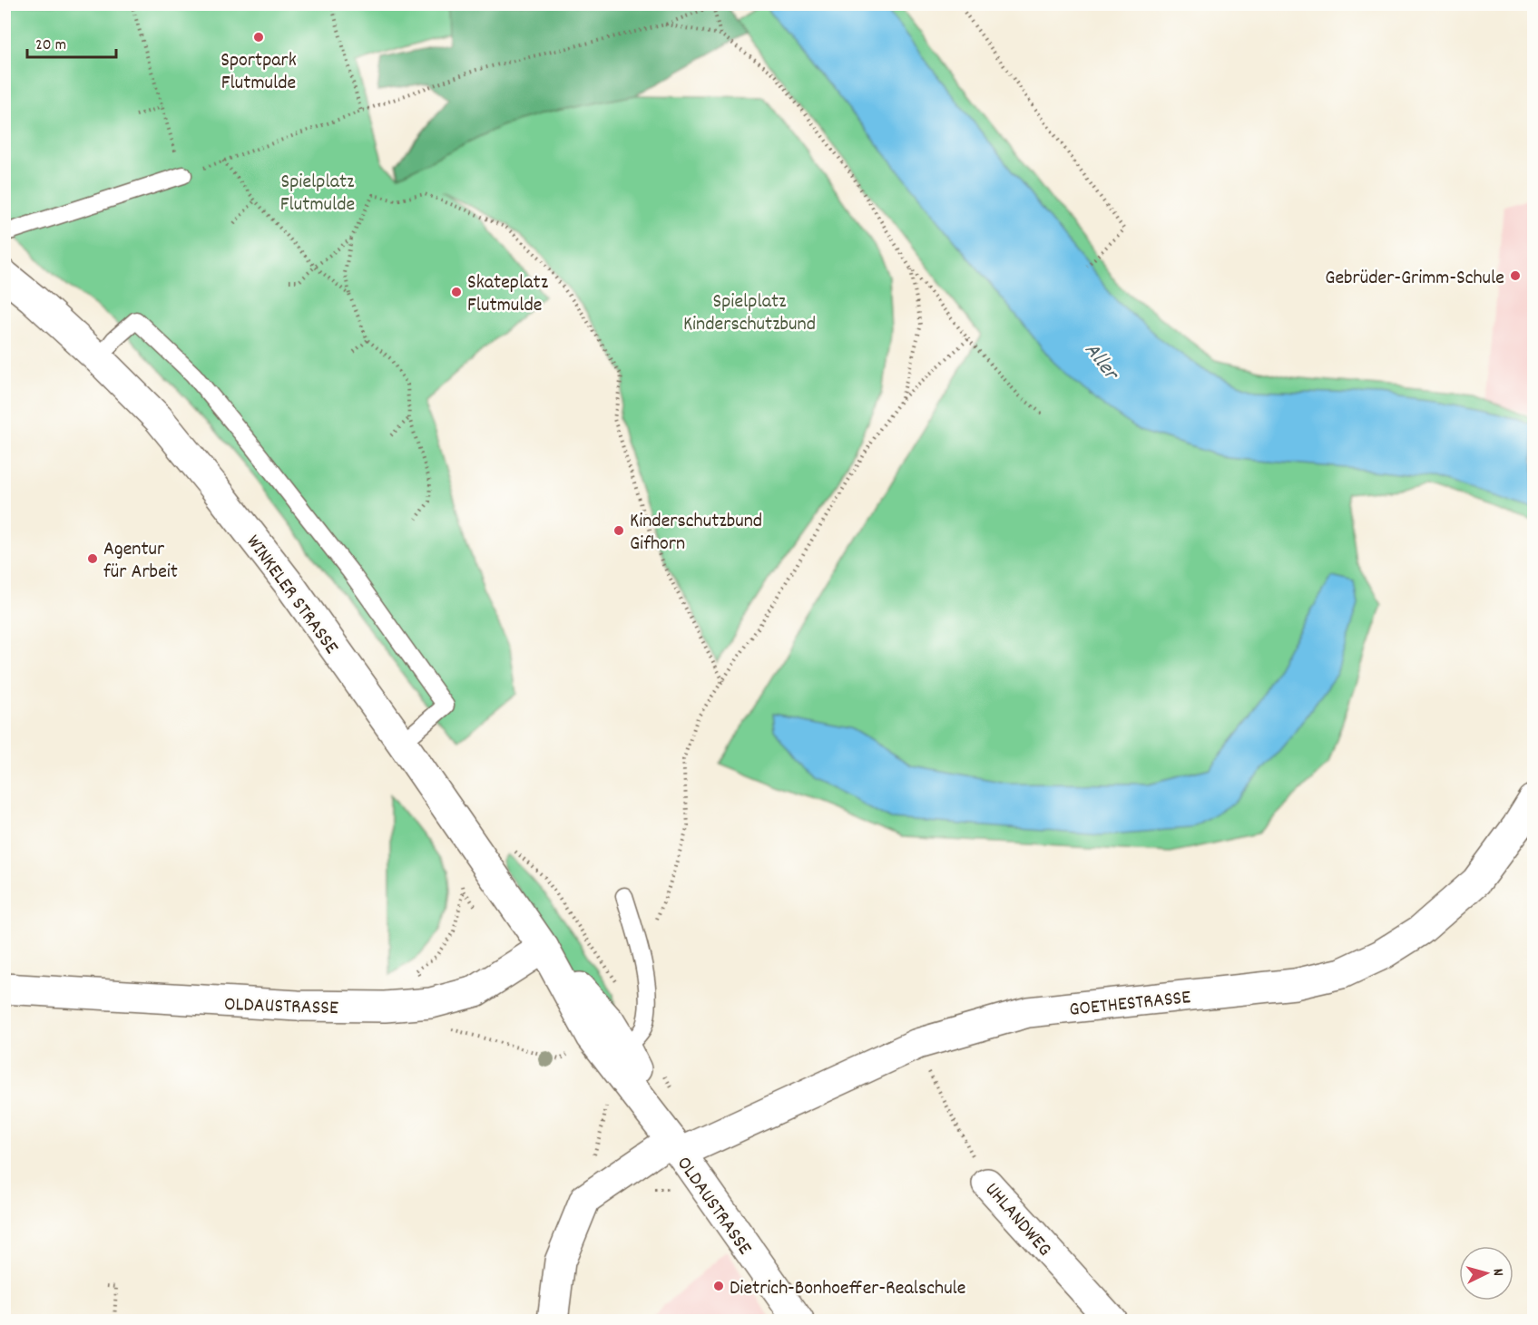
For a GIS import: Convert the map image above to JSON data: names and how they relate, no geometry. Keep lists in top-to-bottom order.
{
  "streets": {
    "street": [
      "WINKELER STRASSE",
      "GOETHESTRASSE",
      "OLDAUSTRASSE",
      "UHLANDWEG"
    ]
  },
  "crossings": [
    ["WINKELER STRASSE", "OLDAUSTRASSE"],
    ["GOETHESTRASSE", "OLDAUSTRASSE"],
    ["GOETHESTRASSE", "UHLANDWEG"]
  ],
  "water": ["Aller"],
  "parks": ["Spielplatz Flutmulde", "Spielplatz Kinderschutzbund"],
  "places": [
    "Sportpark Flutmulde",
    "Gebrüder-Grimm-Schule",
    "Skateplatz Flutmulde",
    "Kinderschutzbund Gifhorn",
    "Agentur für Arbeit",
    "Dietrich-Bonhoeffer-Realschule"
  ],
  "scale_bar": "20 m",
  "north": "right"
}
